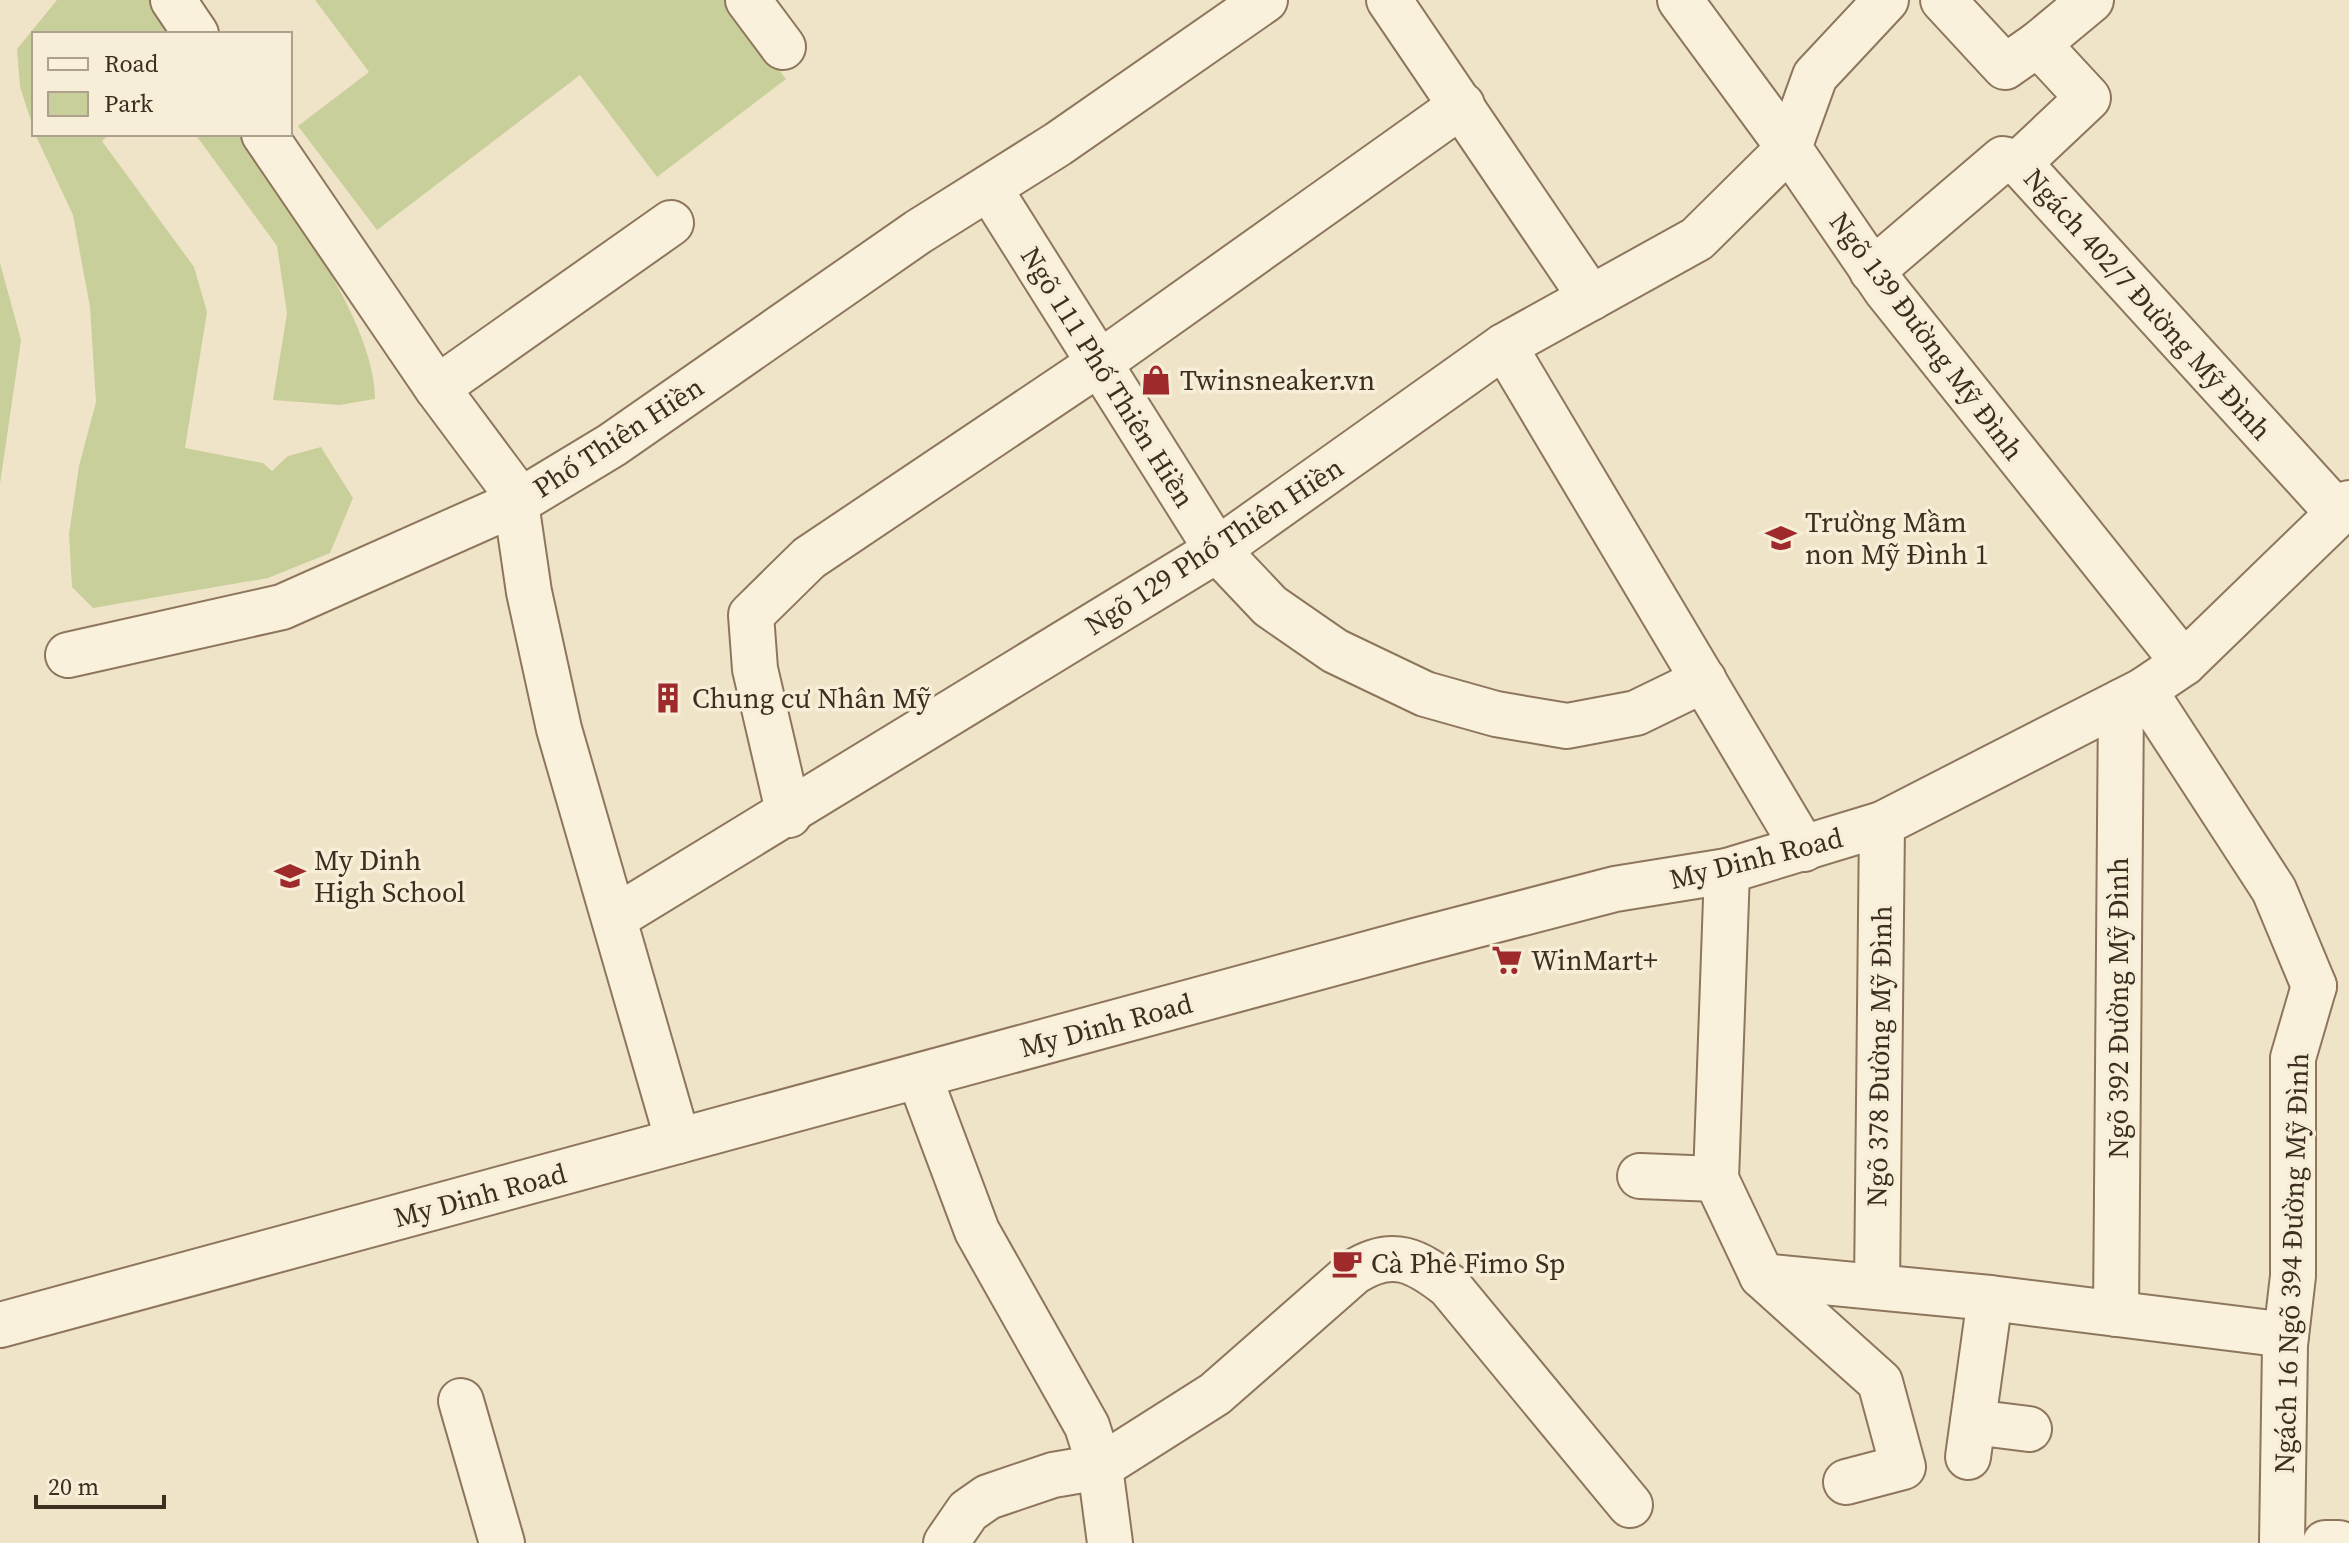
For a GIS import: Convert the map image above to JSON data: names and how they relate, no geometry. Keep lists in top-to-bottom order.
{
  "streets": {
    "street": [
      "Ngách 402/7 Đường Mỹ Đình",
      "Ngõ 139 Đường Mỹ Đình",
      "Ngõ 111 Phố Thiên Hiền",
      "Phố Thiên Hiền",
      "Ngõ 129 Phố Thiên Hiền",
      "My Dinh Road",
      "Ngõ 392 Đường Mỹ Đình",
      "Ngõ 378 Đường Mỹ Đình",
      "Ngách 16 Ngõ 394 Đường Mỹ Đình"
    ]
  },
  "crossings": [
    ["Ngách 402/7 Đường Mỹ Đình", "My Dinh Road"],
    ["Ngõ 139 Đường Mỹ Đình", "Ngõ 129 Phố Thiên Hiền"],
    ["Ngõ 139 Đường Mỹ Đình", "My Dinh Road"],
    ["Ngõ 111 Phố Thiên Hiền", "Phố Thiên Hiền"],
    ["Ngõ 111 Phố Thiên Hiền", "Ngõ 129 Phố Thiên Hiền"],
    ["Phố Thiên Hiền", "Ngõ 129 Phố Thiên Hiền"],
    ["Phố Thiên Hiền", "My Dinh Road"],
    ["My Dinh Road", "Ngõ 392 Đường Mỹ Đình"],
    ["My Dinh Road", "Ngõ 378 Đường Mỹ Đình"]
  ],
  "places": {
    "shop": ["Twinsneaker.vn"],
    "school or university": ["Trường Mầm non Mỹ Đình 1", "My Dinh High School"],
    "building": ["Chung cư Nhân Mỹ"],
    "supermarket": ["WinMart+"],
    "cafe": ["Cà Phê Fimo Sp"]
  },
  "legend": ["Road", "Park"],
  "scale_bar": "20 m"
}
